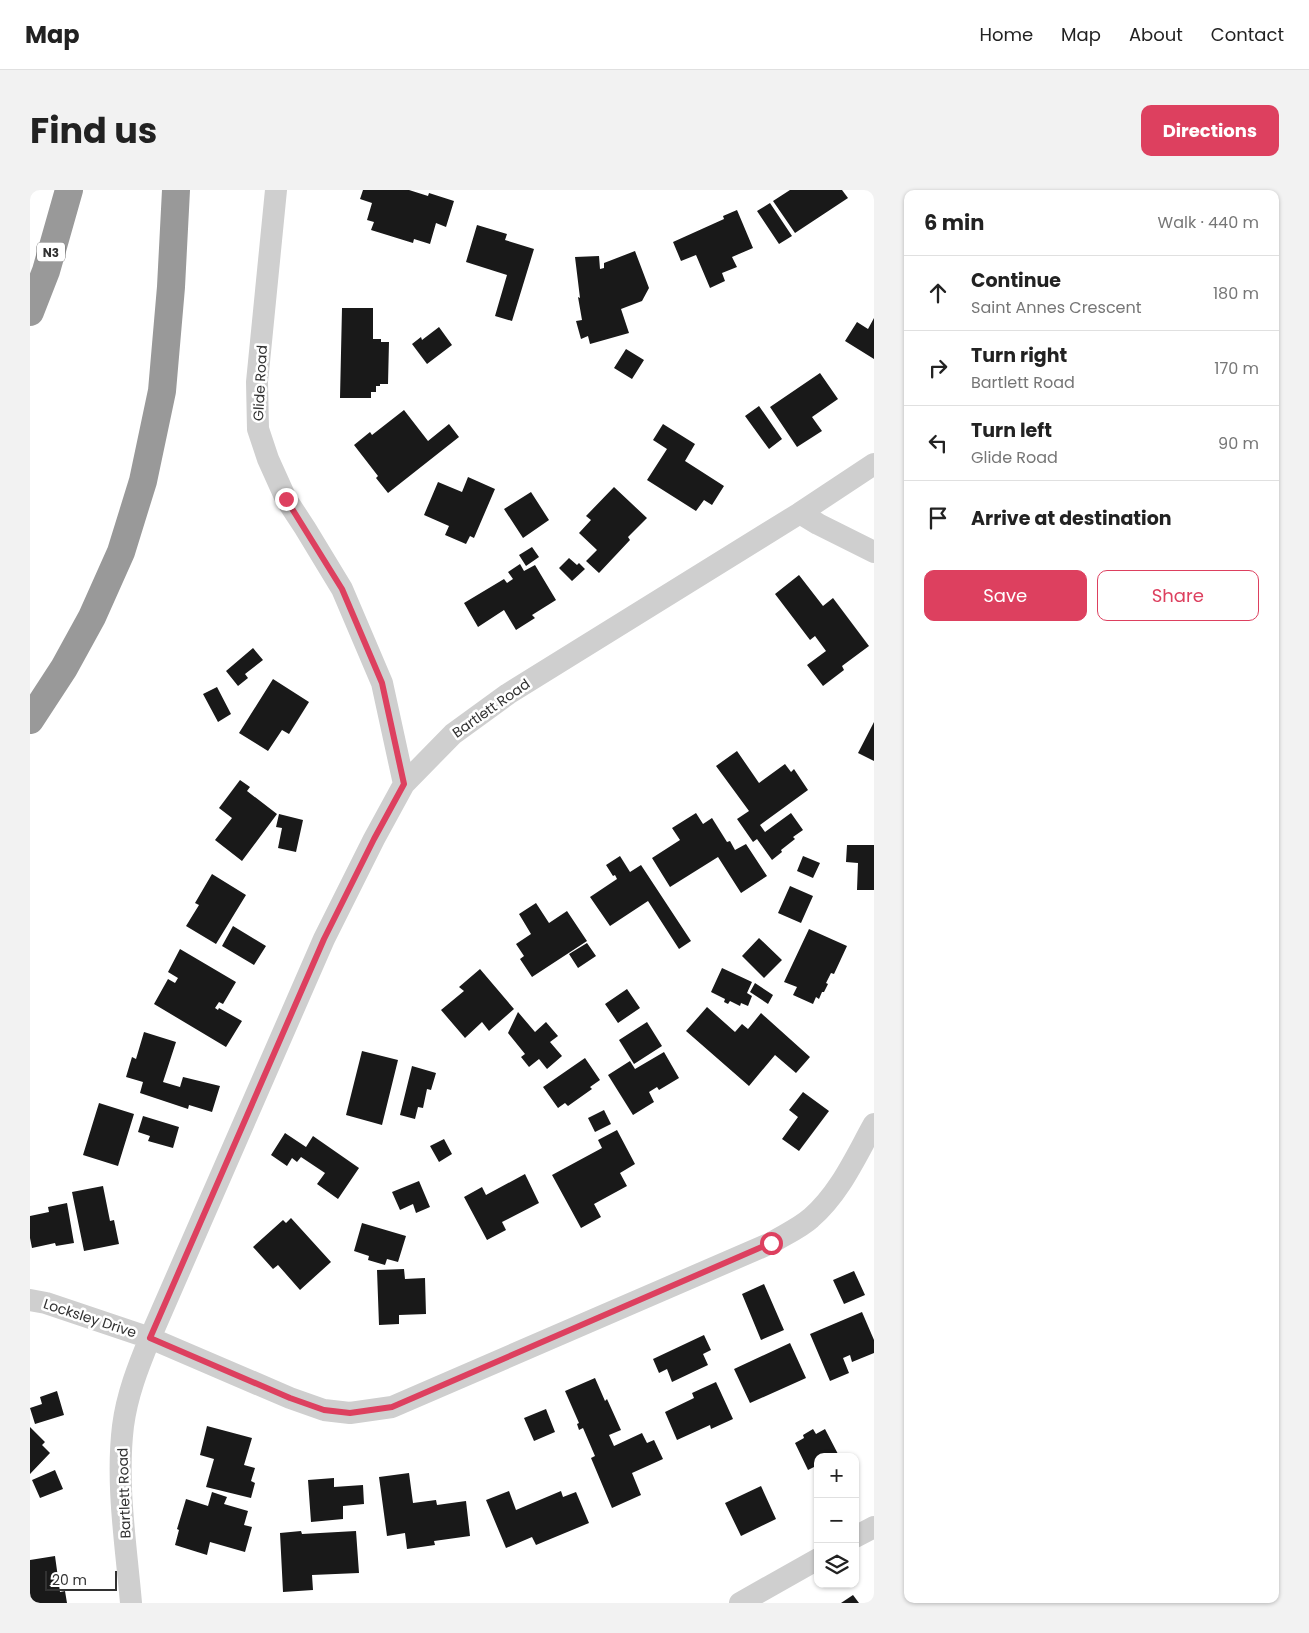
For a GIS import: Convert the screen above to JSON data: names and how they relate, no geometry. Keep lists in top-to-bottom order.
{
  "streets": {
    "highway": ["N3"],
    "street": ["Glide Road", "Bartlett Road", "Locksley Drive"]
  },
  "crossings": [
    ["Glide Road", "Bartlett Road"],
    ["Bartlett Road", "Locksley Drive"]
  ],
  "scale_bar": "20 m",
  "page": {
    "header": "Map",
    "nav": [
      "Home",
      "Map",
      "About",
      "Contact"
    ],
    "title": "Find us",
    "buttons": [
      "Directions",
      ["Save", "Share"]
    ],
    "heading": ["6 min", "Walk · 440 m"],
    "list": [
      ["Continue", "Saint Annes Crescent", "180 m"],
      ["Turn right", "Bartlett Road", "170 m"],
      ["Turn left", "Glide Road", "90 m"],
      "Arrive at destination"
    ],
    "map_buttons": ["+", "−"],
    "scale": "20 m"
  }
}
